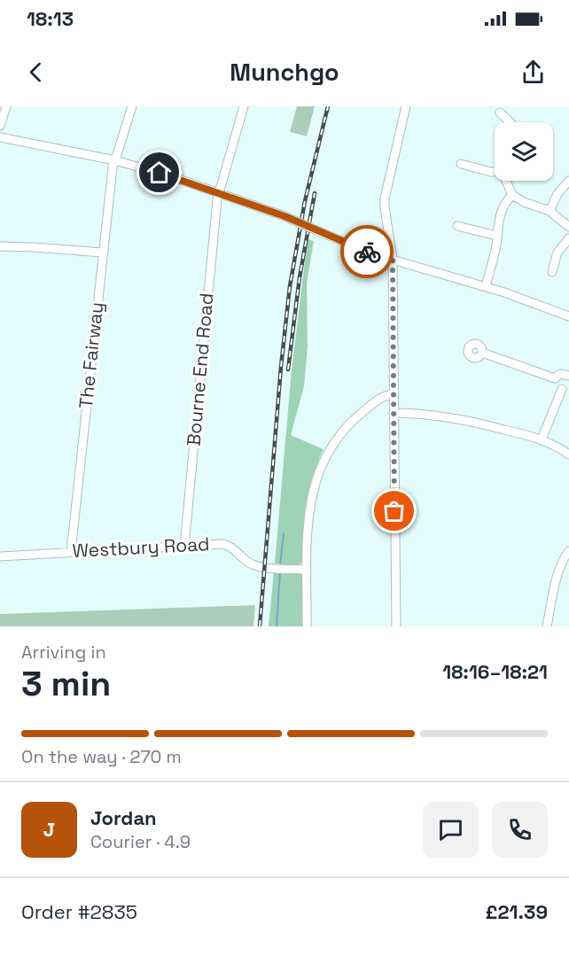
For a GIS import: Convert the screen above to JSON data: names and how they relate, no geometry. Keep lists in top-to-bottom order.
{
  "streets": {
    "street": ["The Fairway", "Bourne End Road", "Westbury Road"]
  },
  "crossings": [
    ["The Fairway", "Westbury Road"],
    ["Bourne End Road", "Westbury Road"]
  ],
  "page": {
    "status": "18:13",
    "header": "Munchgo",
    "heading": ["3 min", "Arriving in", "18:16–18:21"],
    "panel": [
      "Jordan",
      "Courier · 4.9",
      "Order #2835",
      "£21.39"
    ],
    "bar": "On the way · 270 m",
    "round": "J"
  }
}
